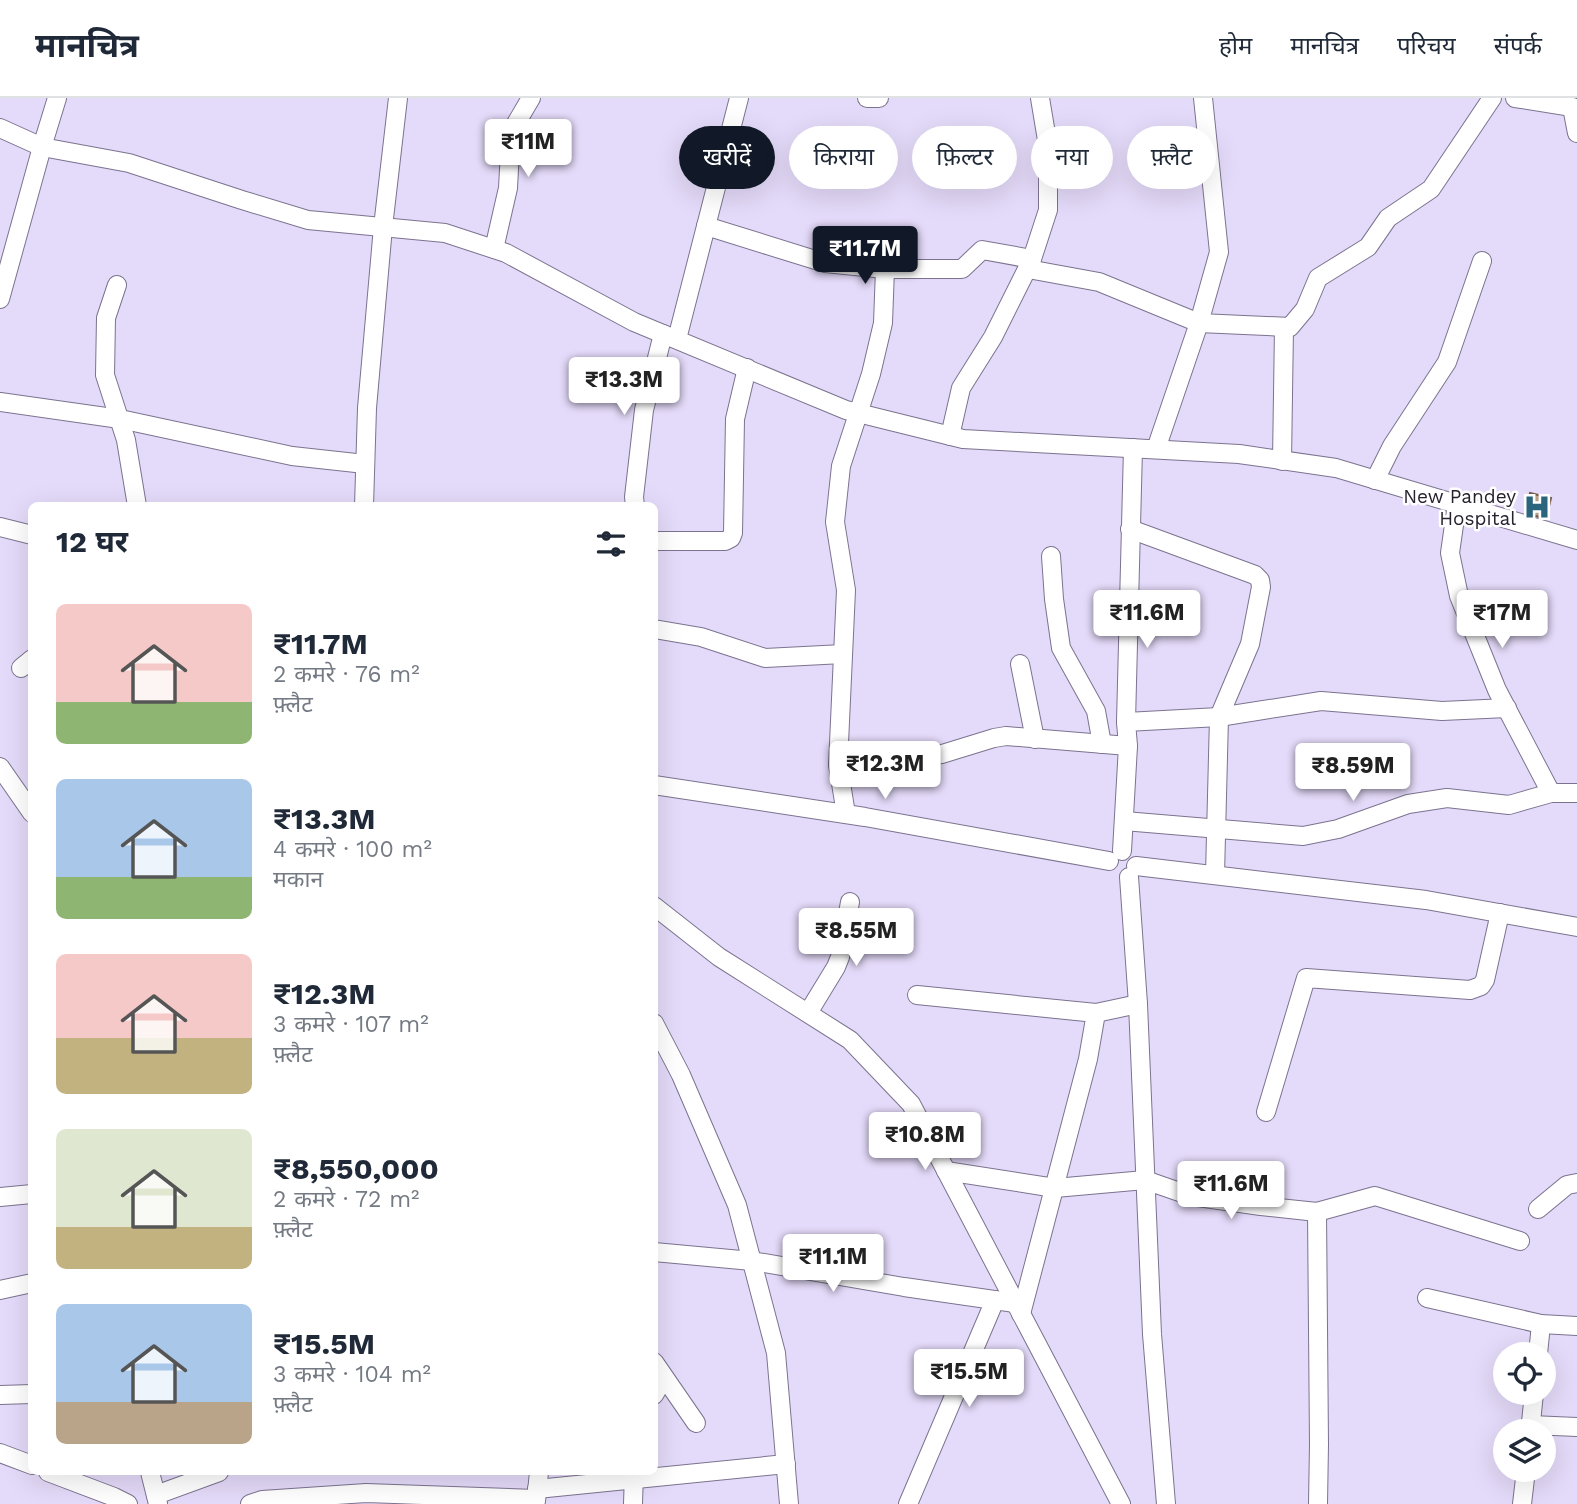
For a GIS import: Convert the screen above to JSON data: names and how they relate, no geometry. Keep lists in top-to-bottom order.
{
  "places": {
    "hospital": ["New Pandey Hospital"]
  },
  "page": {
    "header": "मानचित्र",
    "nav": [
      "होम",
      "मानचित्र",
      "परिचय",
      "संपर्क"
    ],
    "price": [
      "₹11M",
      "₹11.7M",
      "₹13.3M",
      "₹11.6M",
      "₹17M",
      "₹12.3M",
      "₹8.59M",
      "₹8.55M",
      "₹10.8M",
      "₹11.6M",
      "₹11.1M",
      "₹15.5M"
    ],
    "chip": [
      "खरीदें",
      "किराया",
      "फ़िल्टर",
      "नया",
      "फ़्लैट"
    ],
    "heading": "12 घर",
    "list": [
      {
        "name": "₹11.7M",
        "note": "2 कमरे · 76 m² · फ़्लैट"
      },
      {
        "name": "₹13.3M",
        "note": "4 कमरे · 100 m² · मकान"
      },
      {
        "name": "₹12.3M",
        "note": "3 कमरे · 107 m² · फ़्लैट"
      },
      {
        "name": "₹8,550,000",
        "note": "2 कमरे · 72 m² · फ़्लैट"
      },
      {
        "name": "₹15.5M",
        "note": "3 कमरे · 104 m² · फ़्लैट"
      }
    ]
  }
}
